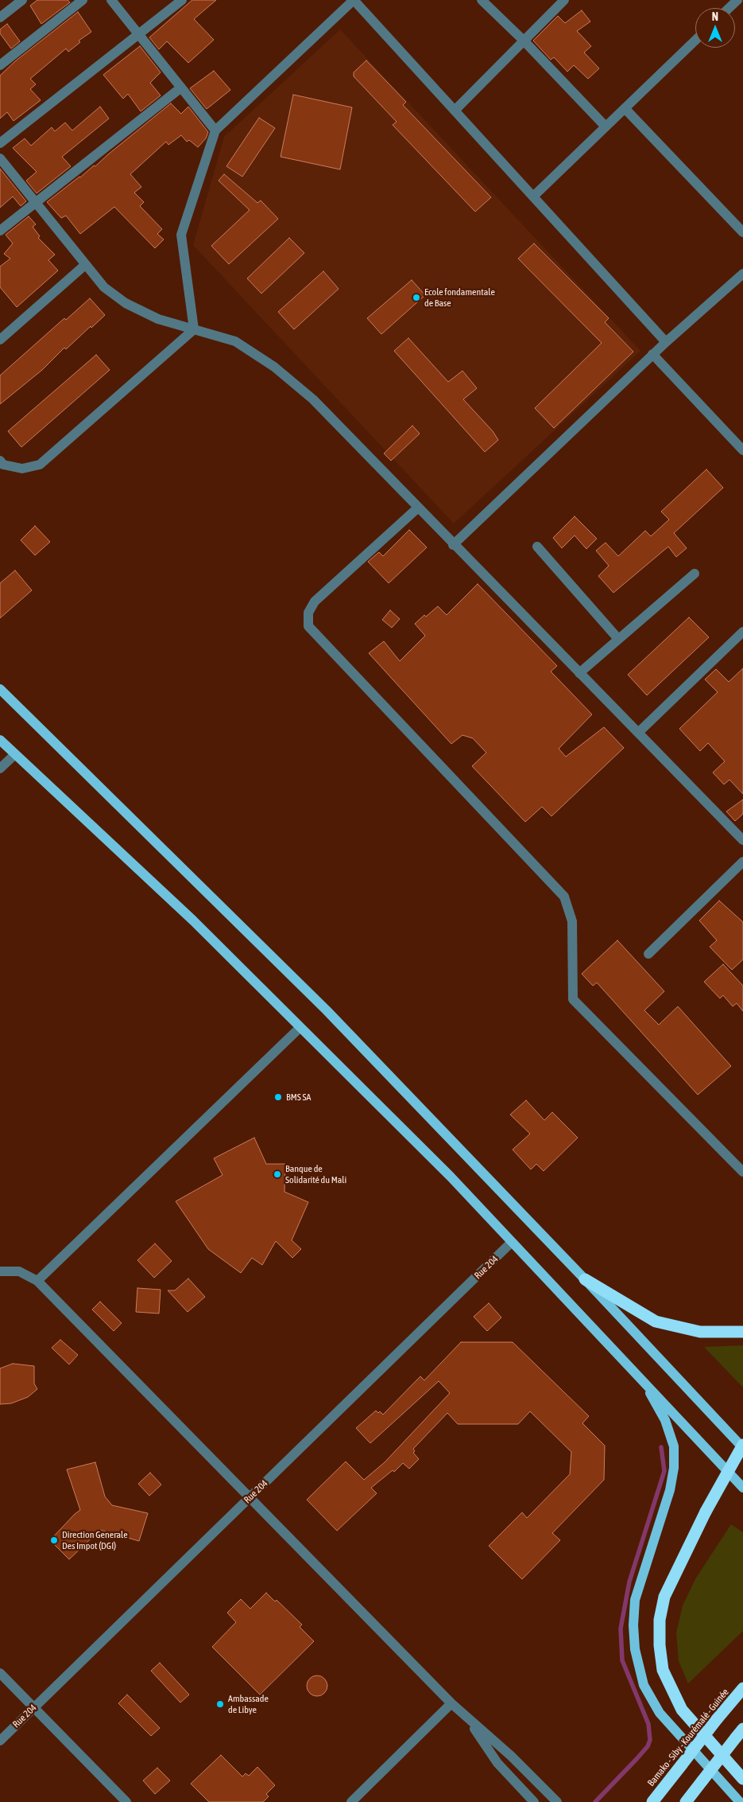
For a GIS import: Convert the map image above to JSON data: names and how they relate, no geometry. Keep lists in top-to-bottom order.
{
  "streets": {
    "highway": ["Bamako - Siby - Kourémalé - Guinée"],
    "street": ["Rue 204"]
  },
  "places": [
    "Ecole fondamentale de Base",
    "BMS SA",
    "Banque de Solidarité du Mali",
    "Direction Generale Des Impot (DGI)",
    "Ambassade de Libye"
  ],
  "north": "top"
}
